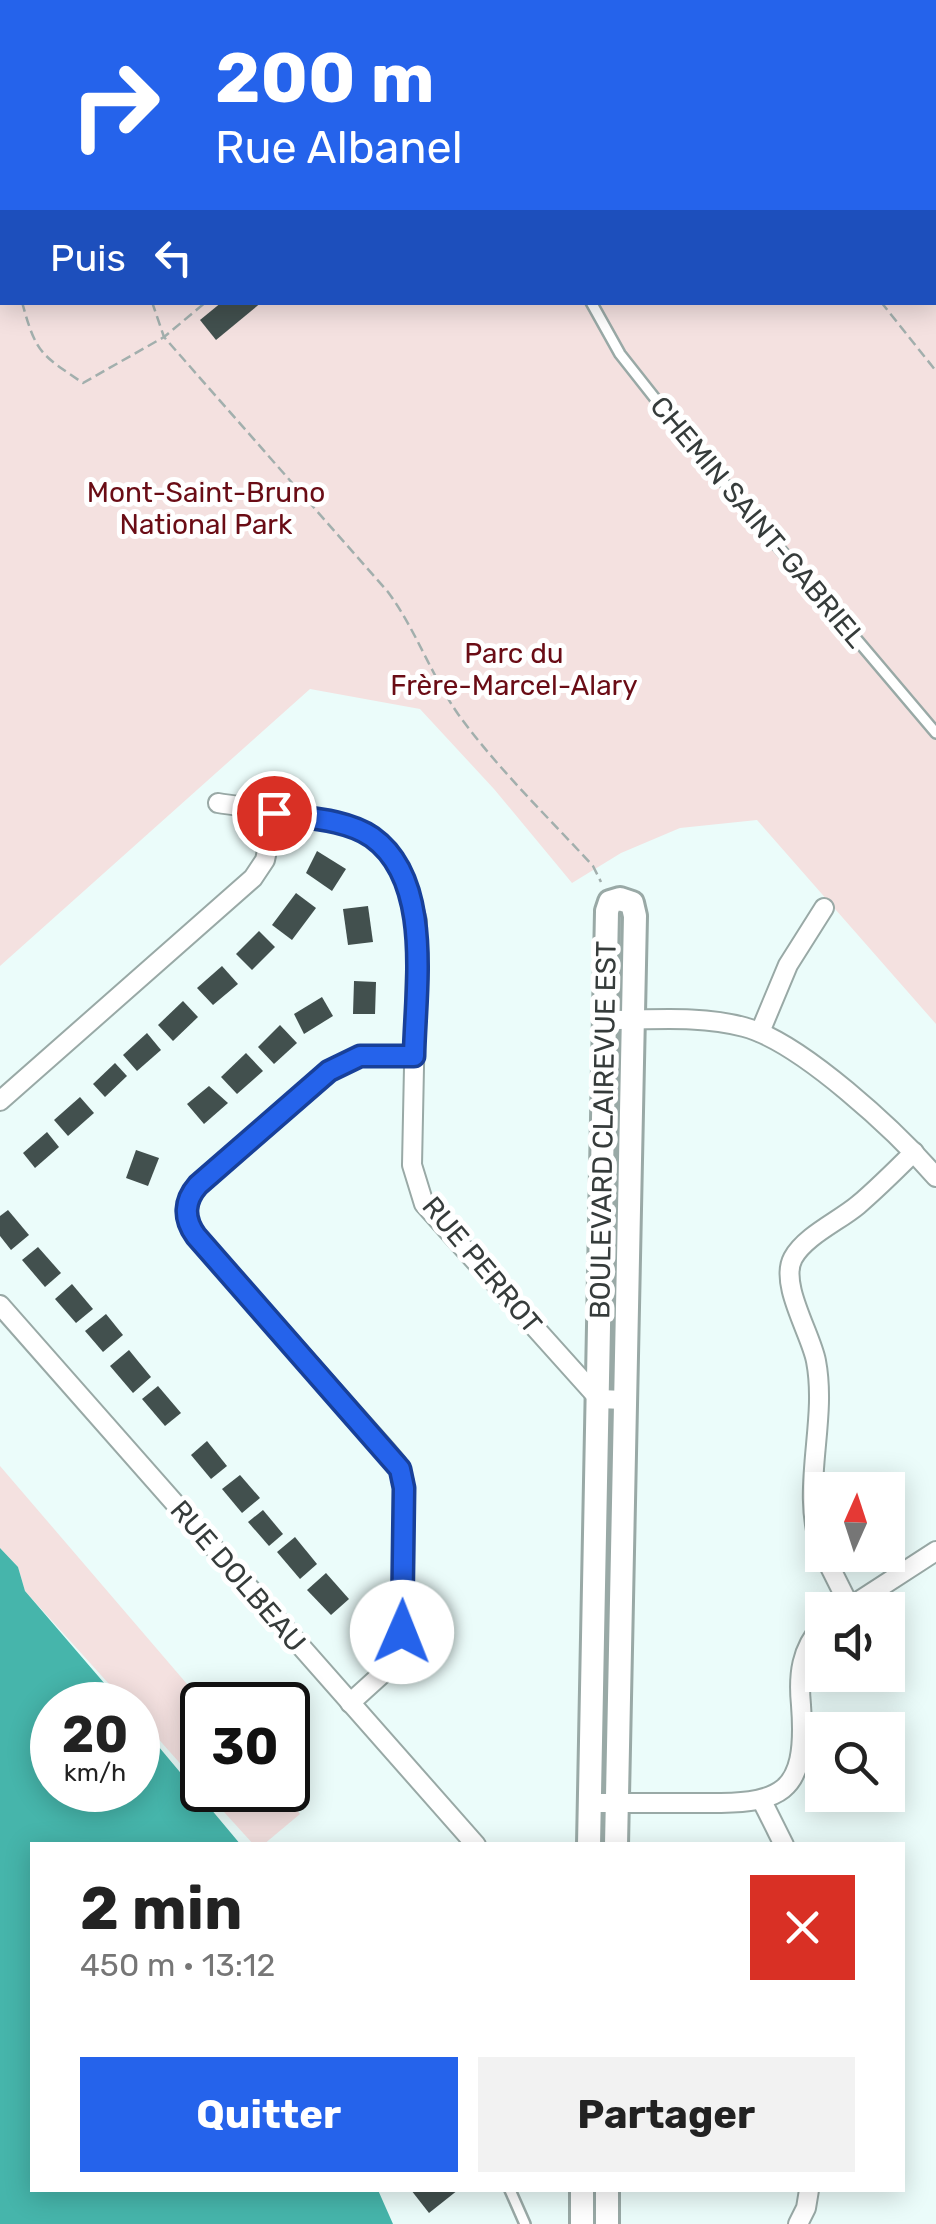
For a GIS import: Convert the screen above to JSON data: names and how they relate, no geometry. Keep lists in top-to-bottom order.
{
  "streets": {
    "street": ["BOULEVARD CLAIREVUE EST", "RUE PERROT", "RUE DOLBEAU"],
    "lane": ["CHEMIN SAINT-GABRIEL"]
  },
  "crossings": [
    ["BOULEVARD CLAIREVUE EST", "RUE PERROT"]
  ],
  "parks": ["Mont-Saint-Bruno National Park", "Parc du Frère-Marcel-Alary"],
  "north": "top",
  "page": {
    "turn": ["200 m", "Rue Albanel"],
    "then": "Puis",
    "speed": "20 km/h",
    "limit": "30",
    "heading": ["2 min", "450 m · 13:12"],
    "buttons": ["Quitter", "Partager"]
  }
}
